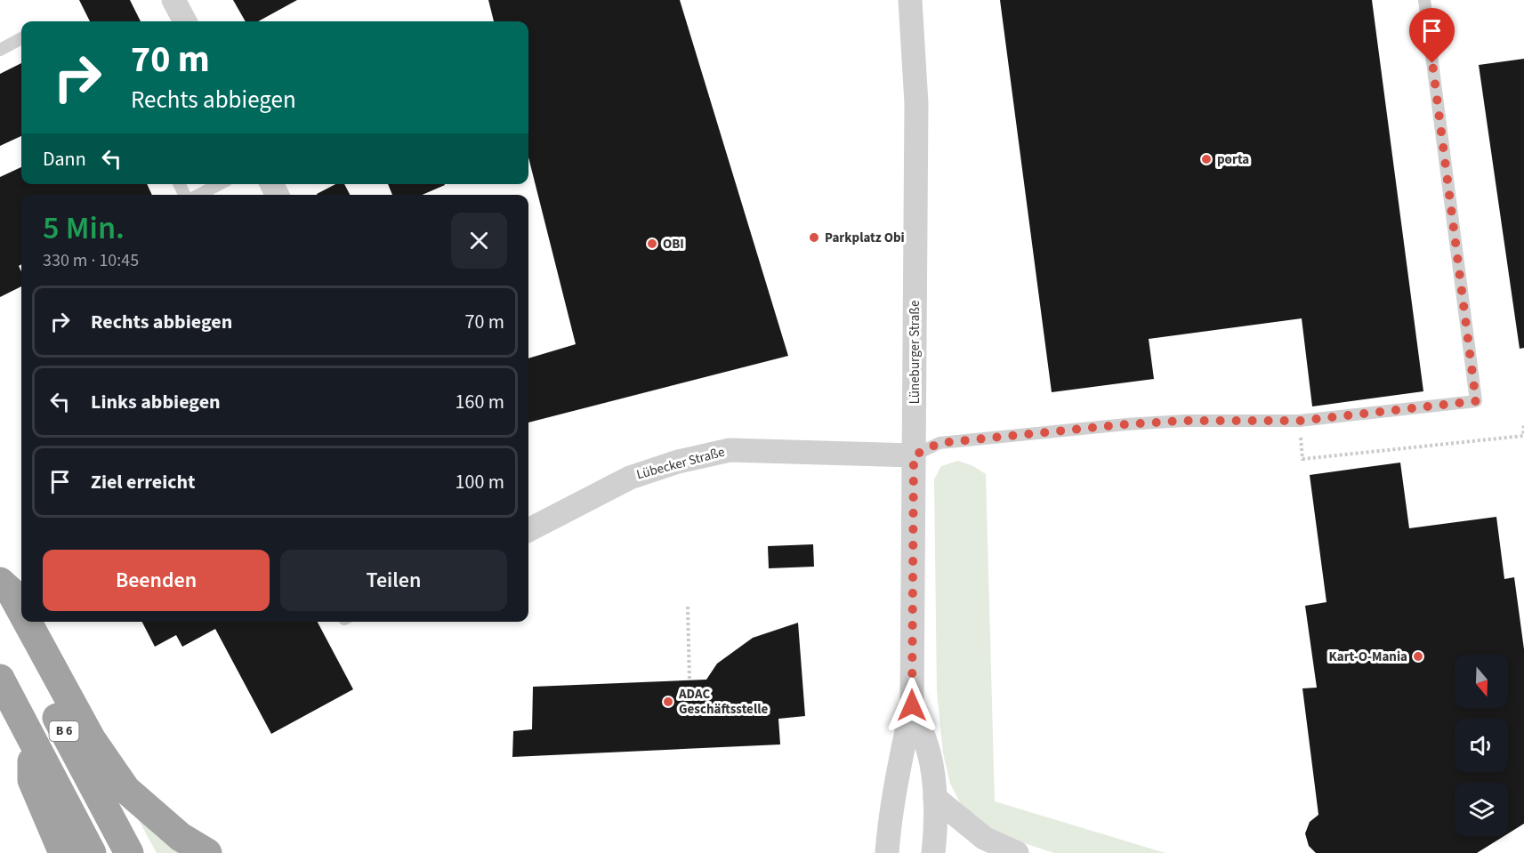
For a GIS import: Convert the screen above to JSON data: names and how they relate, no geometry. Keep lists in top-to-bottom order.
{
  "streets": {
    "highway": ["B 6"],
    "street": ["Lüneburger Straße", "Lübecker Straße"]
  },
  "crossings": [
    ["Lüneburger Straße", "Lübecker Straße"]
  ],
  "places": [
    "porta",
    "Parkplatz Obi",
    "OBI",
    "Kart-O-Mania",
    "ADAC Geschäftsstelle"
  ],
  "north": "bottom",
  "page": {
    "turn": ["70 m", "Rechts abbiegen"],
    "then": "Dann",
    "heading": ["5 Min.", "330 m · 10:45"],
    "list": [
      {
        "name": "Rechts abbiegen",
        "value": "70 m"
      },
      {
        "name": "Links abbiegen",
        "value": "160 m"
      },
      {
        "name": "Ziel erreicht",
        "value": "100 m"
      }
    ],
    "buttons": ["Beenden", "Teilen"]
  }
}
